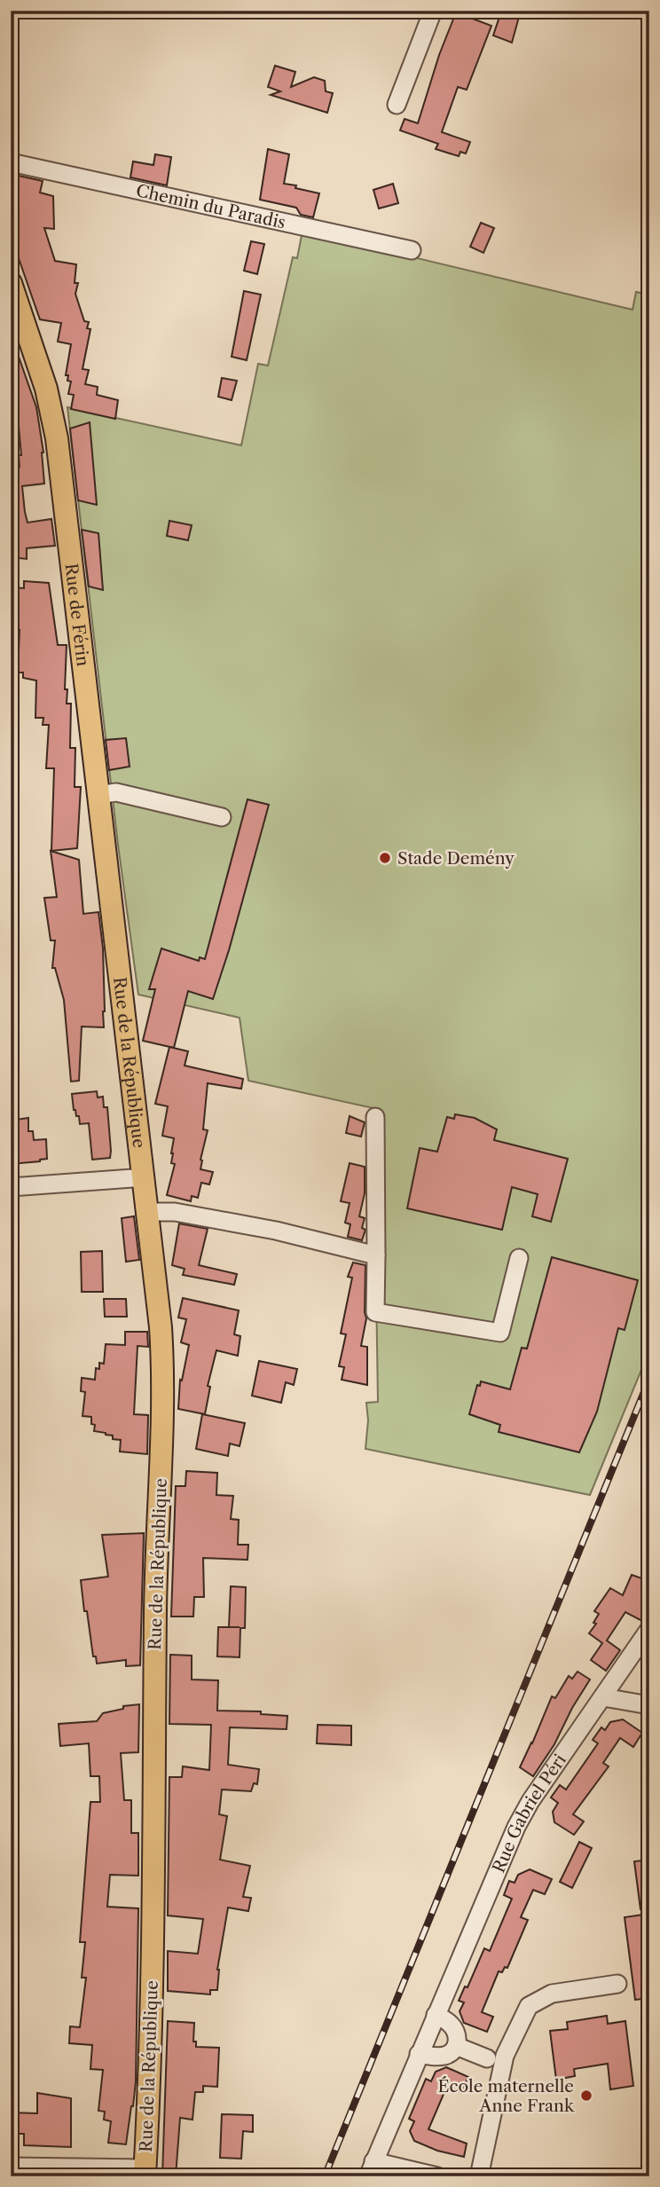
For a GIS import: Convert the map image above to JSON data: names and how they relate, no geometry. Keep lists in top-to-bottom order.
{
  "streets": {
    "main road": ["Rue de Férin", "Rue de la République"],
    "street": ["Chemin du Paradis", "Rue Gabriel Péri"]
  },
  "crossings": [
    ["Rue de Férin", "Rue de la République"]
  ],
  "places": ["Stade Demény", "École maternelle Anne Frank"]
}
